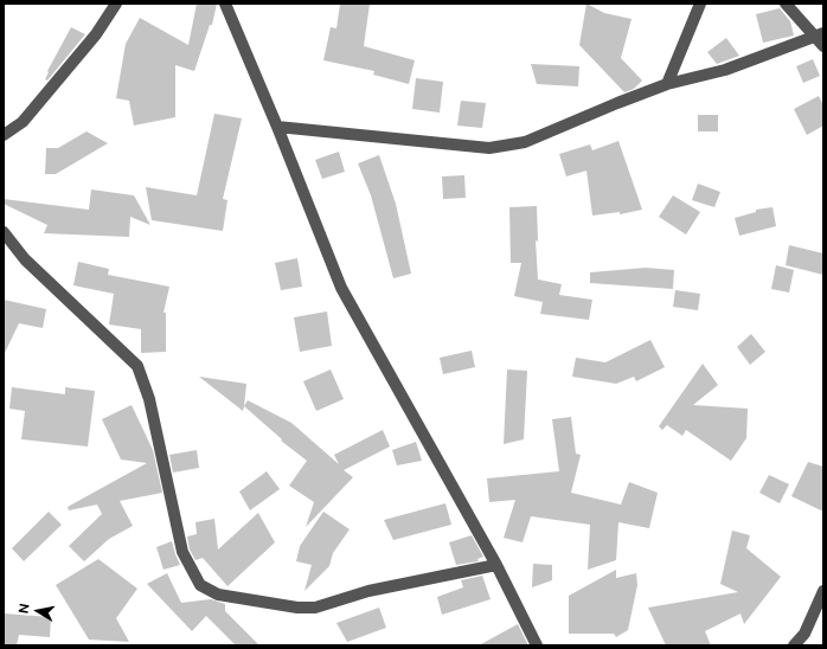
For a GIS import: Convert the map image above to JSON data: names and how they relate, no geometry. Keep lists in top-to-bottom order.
{
  "north": "left"
}
